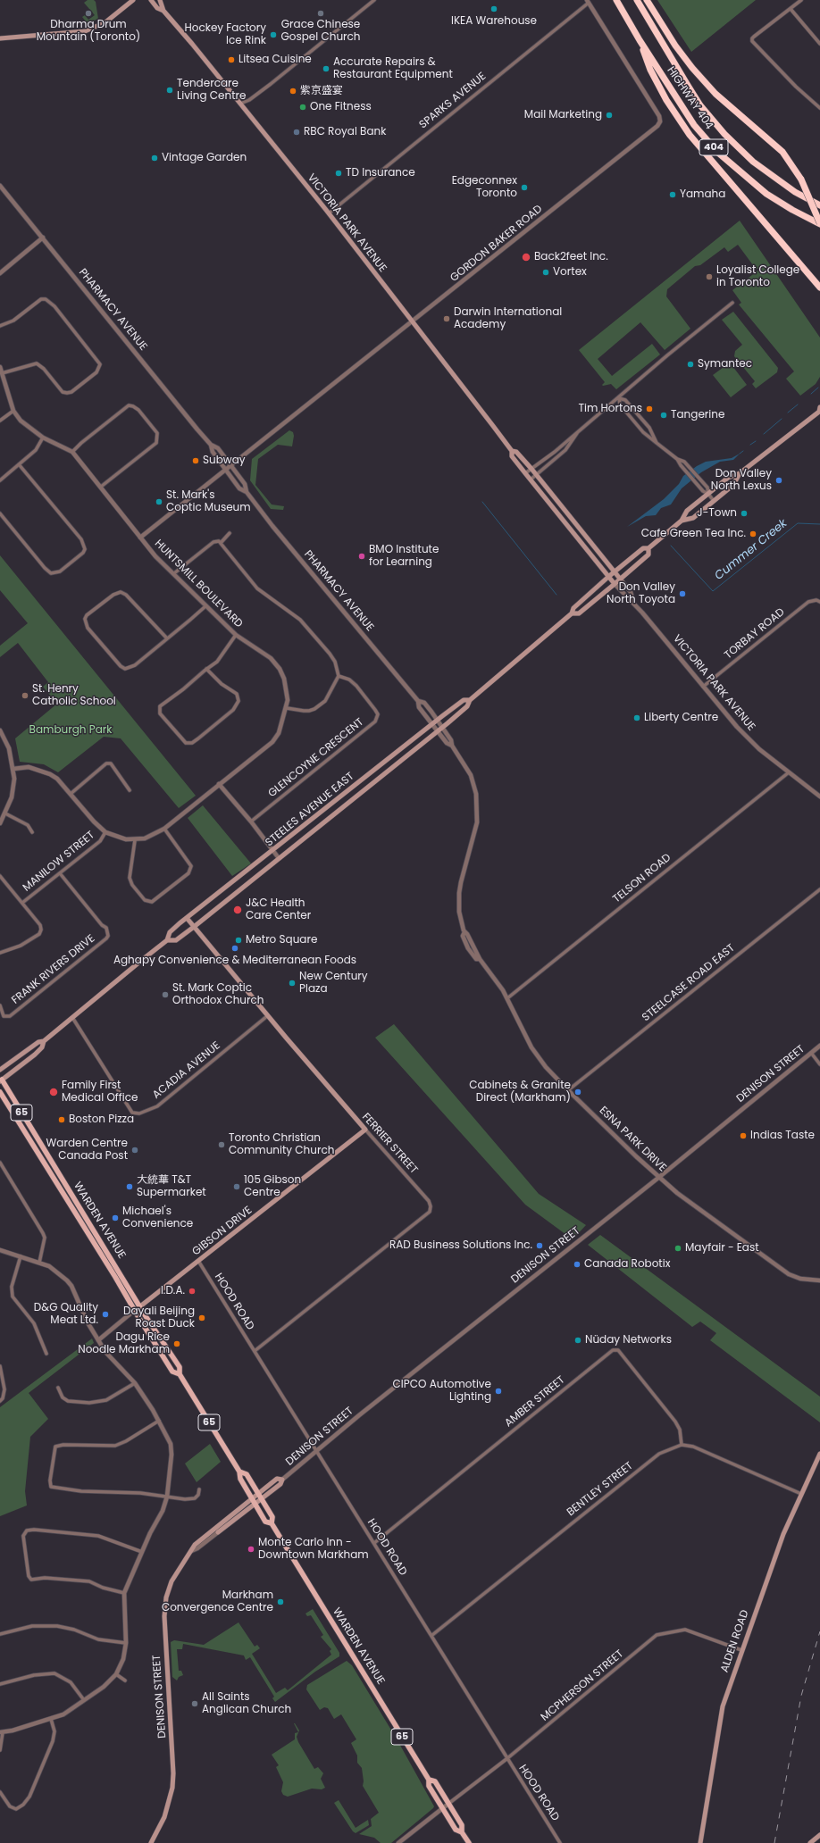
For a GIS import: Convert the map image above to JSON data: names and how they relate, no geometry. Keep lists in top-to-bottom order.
{
  "streets": {
    "highway": ["HIGHWAY 404", "404"],
    "main road": [
      "VICTORIA PARK AVENUE",
      "STEELES AVENUE EAST",
      "DENISON STREET",
      "65",
      "FERRIER STREET",
      "WARDEN AVENUE",
      "GIBSON DRIVE",
      "ALDEN ROAD"
    ],
    "street": [
      "SPARKS AVENUE",
      "GORDON BAKER ROAD",
      "PHARMACY AVENUE",
      "HUNTSMILL BOULEVARD",
      "TORBAY ROAD",
      "GLENCOYNE CRESCENT",
      "MANILOW STREET",
      "TELSON ROAD",
      "FRANK RIVERS DRIVE",
      "STEELCASE ROAD EAST",
      "ACADIA AVENUE",
      "ESNA PARK DRIVE",
      "HOOD ROAD",
      "AMBER STREET",
      "BENTLEY STREET",
      "MCPHERSON STREET"
    ]
  },
  "crossings": [
    ["SPARKS AVENUE", "VICTORIA PARK AVENUE"],
    ["SPARKS AVENUE", "GORDON BAKER ROAD"],
    ["VICTORIA PARK AVENUE", "GORDON BAKER ROAD"],
    ["VICTORIA PARK AVENUE", "TORBAY ROAD"],
    ["VICTORIA PARK AVENUE", "STEELES AVENUE EAST"],
    ["VICTORIA PARK AVENUE", "TELSON ROAD"],
    ["GORDON BAKER ROAD", "PHARMACY AVENUE"],
    ["GORDON BAKER ROAD", "HUNTSMILL BOULEVARD"],
    ["PHARMACY AVENUE", "STEELES AVENUE EAST"],
    ["PHARMACY AVENUE", "ESNA PARK DRIVE"],
    ["HUNTSMILL BOULEVARD", "MANILOW STREET"],
    ["STEELES AVENUE EAST", "ACADIA AVENUE"],
    ["STEELES AVENUE EAST", "ESNA PARK DRIVE"],
    ["STEELES AVENUE EAST", "FERRIER STREET"],
    ["STEELES AVENUE EAST", "WARDEN AVENUE"],
    ["MANILOW STREET", "FRANK RIVERS DRIVE"],
    ["TELSON ROAD", "ESNA PARK DRIVE"],
    ["STEELCASE ROAD EAST", "ESNA PARK DRIVE"],
    ["ACADIA AVENUE", "FERRIER STREET"],
    ["DENISON STREET", "ESNA PARK DRIVE"],
    ["DENISON STREET", "WARDEN AVENUE"],
    ["DENISON STREET", "HOOD ROAD"],
    ["FERRIER STREET", "GIBSON DRIVE"],
    ["FERRIER STREET", "HOOD ROAD"],
    ["WARDEN AVENUE", "GIBSON DRIVE"],
    ["WARDEN AVENUE", "MCPHERSON STREET"],
    ["GIBSON DRIVE", "HOOD ROAD"],
    ["HOOD ROAD", "AMBER STREET"],
    ["HOOD ROAD", "BENTLEY STREET"],
    ["HOOD ROAD", "MCPHERSON STREET"],
    ["AMBER STREET", "BENTLEY STREET"],
    ["ALDEN ROAD", "MCPHERSON STREET"]
  ],
  "water": ["Cummer Creek"],
  "parks": ["Bamburgh Park"],
  "places": [
    "IKEA Warehouse",
    "Dharma Drum Mountain (Toronto)",
    "Grace Chinese Gospel Church",
    "Hockey Factory Ice Rink",
    "Litsea Cuisine",
    "Accurate Repairs & Restaurant Equipment",
    "Tendercare Living Centre",
    "紫京盛宴",
    "One Fitness",
    "Mail Marketing",
    "RBC Royal Bank",
    "Vintage Garden",
    "TD Insurance",
    "Edgeconnex Toronto",
    "Yamaha",
    "Back2feet Inc.",
    "Vortex",
    "Loyalist College in Toronto",
    "Darwin International Academy",
    "Symantec",
    "Tim Hortons",
    "Tangerine",
    "Subway",
    "Don Valley North Lexus",
    "St. Mark's Coptic Museum",
    "J-Town",
    "Cafe Green Tea Inc.",
    "BMO Institute for Learning",
    "Don Valley North Toyota",
    "St. Henry Catholic School",
    "Liberty Centre",
    "J&C Health Care Center",
    "Metro Square",
    "Aghapy Convenience & Mediterranean Foods",
    "New Century Plaza",
    "St. Mark Coptic Orthodox Church",
    "Family First Medical Office",
    "Cabinets & Granite Direct (Markham)",
    "Boston Pizza",
    "Indias Taste",
    "Toronto Christian Community Church",
    "Warden Centre Canada Post",
    "大統華 T&T Supermarket",
    "105 Gibson Centre",
    "Michael's Convenience",
    "RAD Business Solutions Inc.",
    "Mayfair - East",
    "Canada Robotix",
    "I.D.A.",
    "D&G Quality Meat Ltd.",
    "Dayali Beijing Roast Duck",
    "Nüday Networks",
    "Dagu Rice Noodle Markham",
    "CIPCO Automotive Lighting",
    "Monte Carlo Inn - Downtown Markham",
    "Markham Convergence Centre",
    "All Saints Anglican Church"
  ]
}
